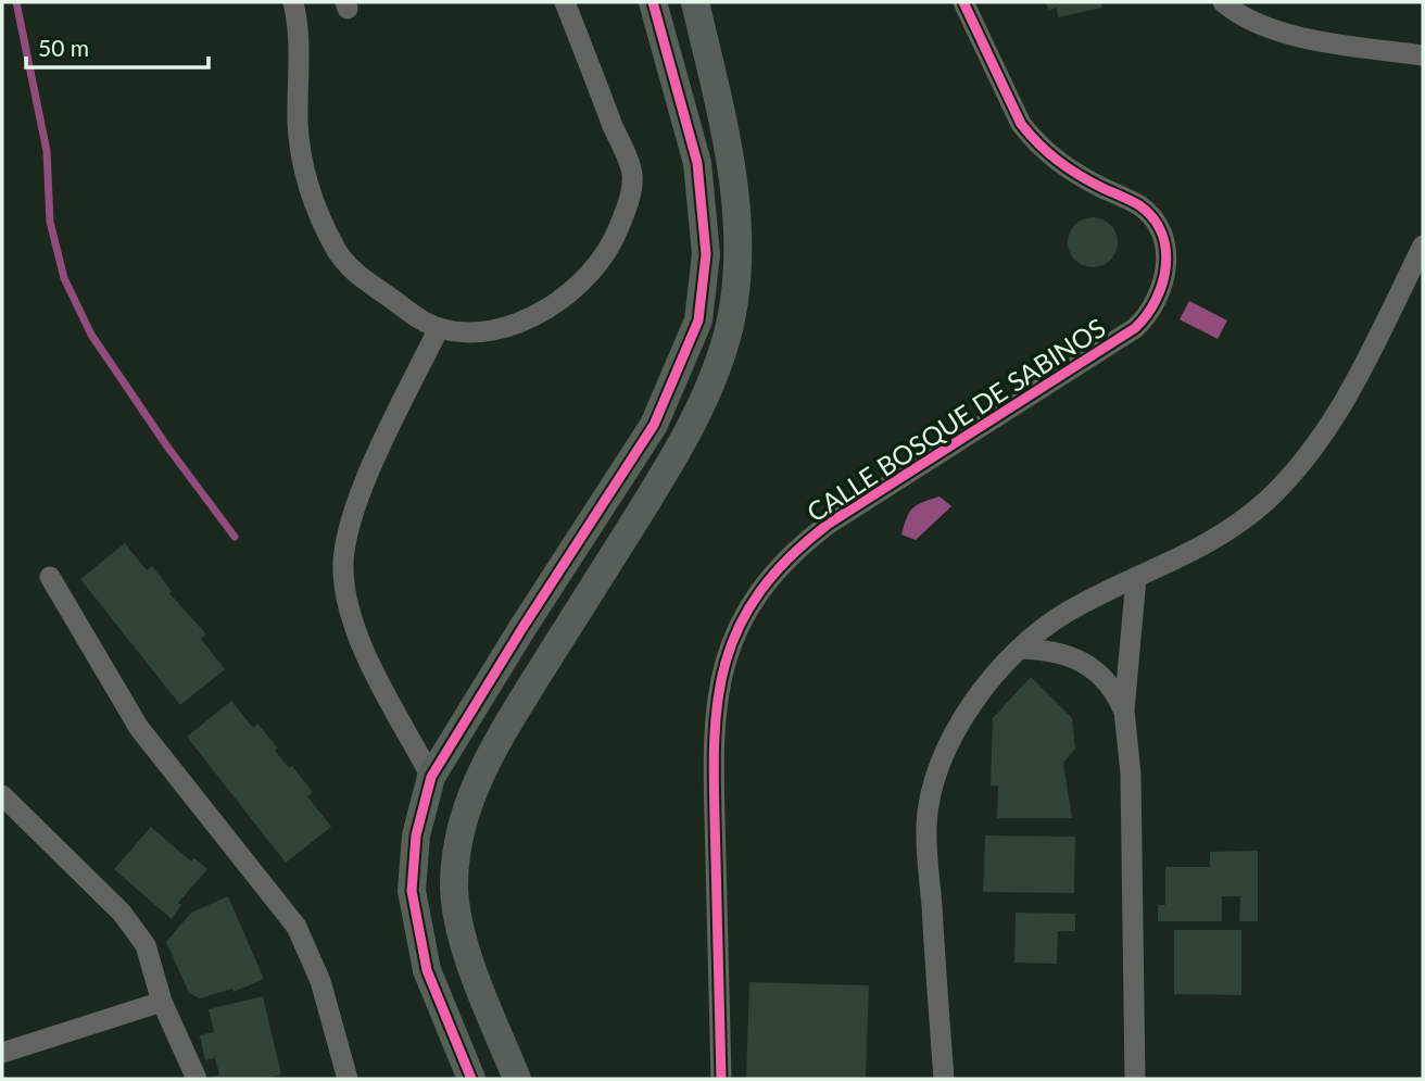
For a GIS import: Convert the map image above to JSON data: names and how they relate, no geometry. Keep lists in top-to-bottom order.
{
  "streets": {
    "street": ["CALLE BOSQUE DE SABINOS"]
  },
  "scale_bar": "50 m"
}
